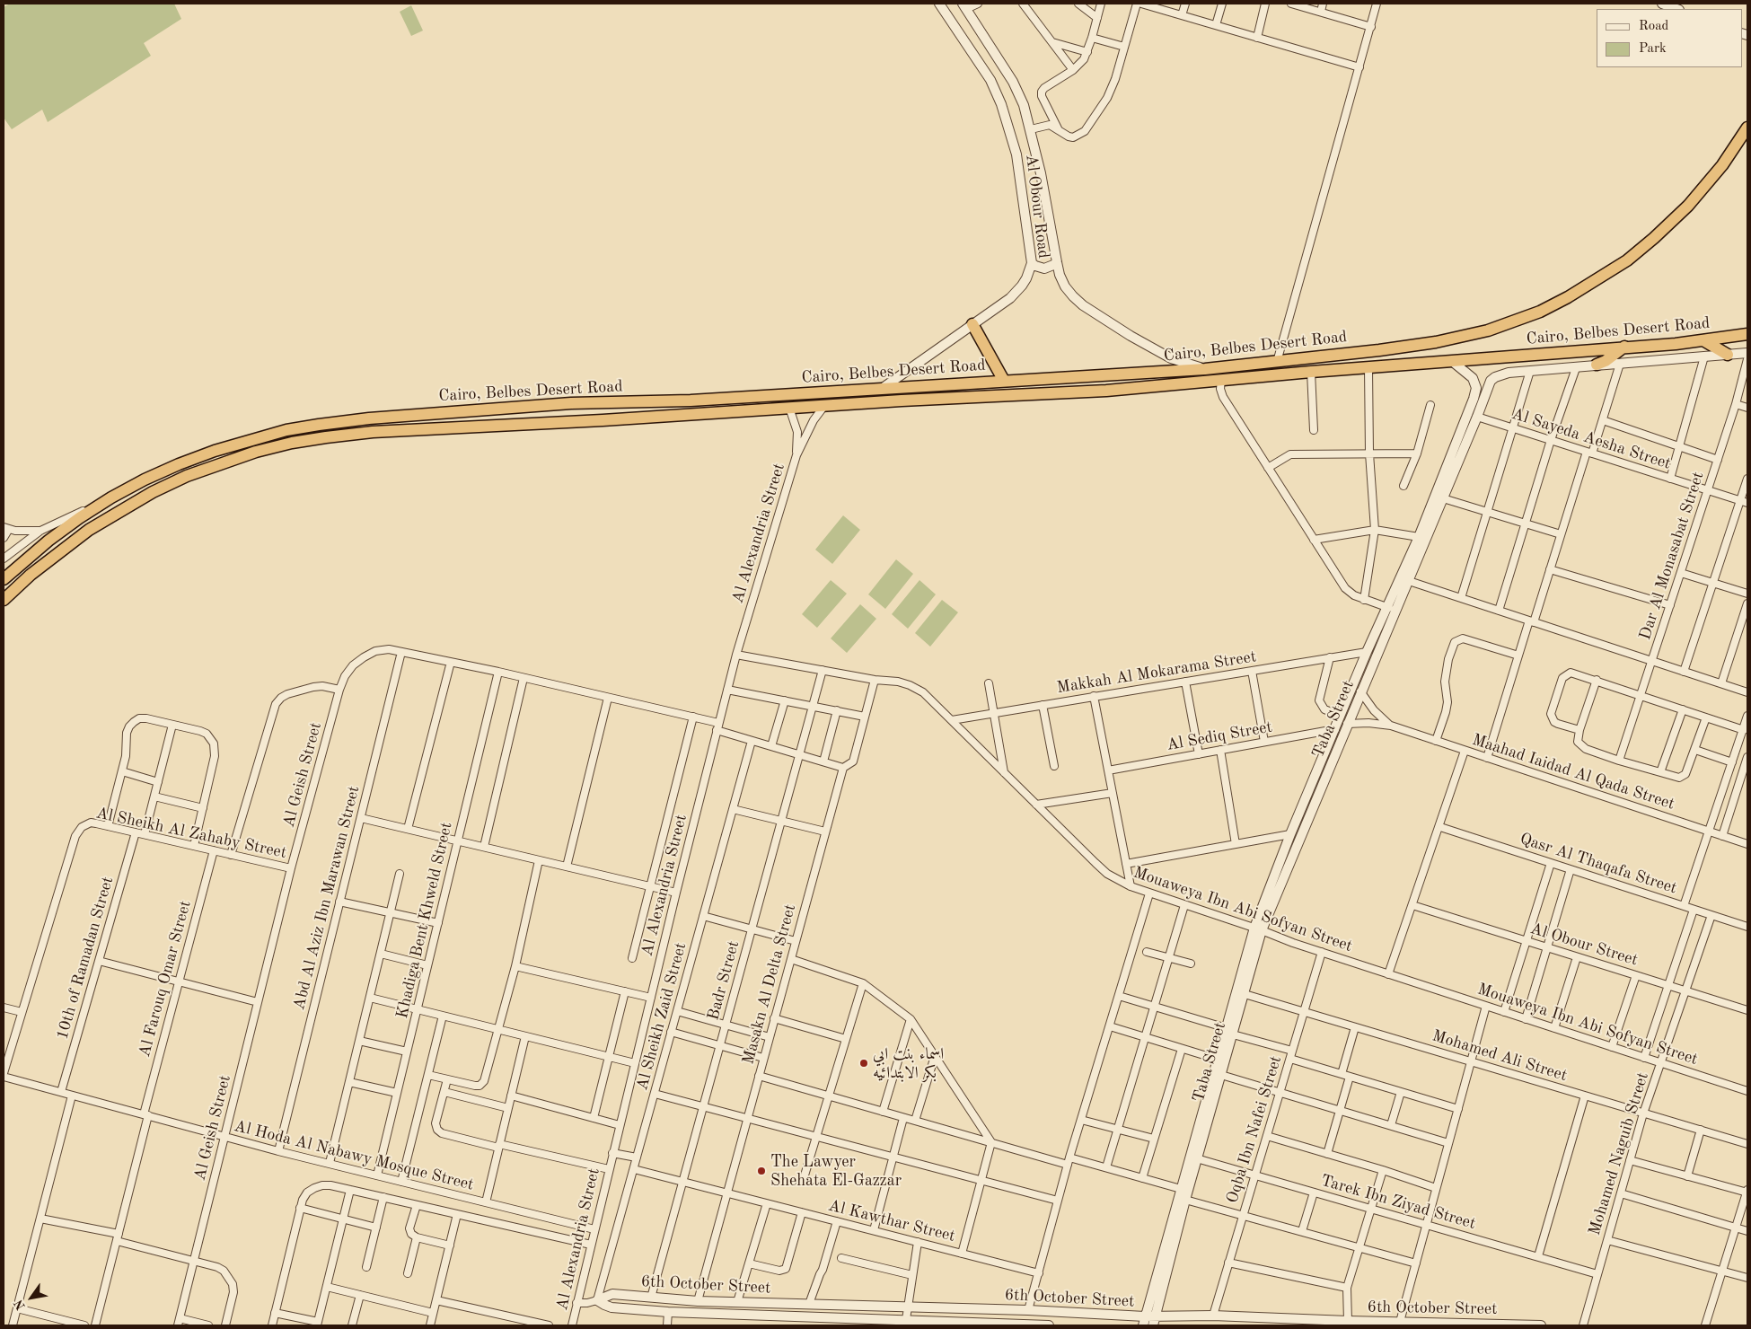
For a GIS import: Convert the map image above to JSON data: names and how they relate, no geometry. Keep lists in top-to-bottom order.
{
  "streets": {
    "highway": ["Cairo, Belbes Desert Road"],
    "street": [
      "Al Obour Road",
      "Al Sayeda Aesha Street",
      "Al Alexandria Street",
      "Dar Al Monasabat Street",
      "Makkah Al Mokarama Street",
      "Taba Street",
      "Al Sediq Street",
      "Maahad Iaidad Al Qada Street",
      "Al Geish Street",
      "Al Sheikh Al Zahaby Street",
      "Qasr Al Thaqafa Street",
      "Abd Al Aziz Ibn Marawan Street",
      "Mouaweya Ibn Abi Sofyan Street",
      "Khadiga Bent Khweld Street",
      "Al Obour Street",
      "10th of Ramadan Street",
      "Al Farouq Omar Street",
      "Badr Street",
      "Masakn Al Delta Street",
      "Al Sheikh Zaid Street",
      "Mohamed Ali Street",
      "Oqba Ibn Nafei Street",
      "Mohamed Naguib Street",
      "Al Hoda Al Nabawy Mosque Street",
      "Tarek Ibn Ziyad Street",
      "Al Kawthar Street",
      "6th October Street"
    ]
  },
  "crossings": [
    ["Al Obour Road", "Cairo, Belbes Desert Road"],
    ["Cairo, Belbes Desert Road", "Al Alexandria Street"],
    ["Cairo, Belbes Desert Road", "Taba Street"],
    ["Al Sayeda Aesha Street", "Dar Al Monasabat Street"],
    ["Al Sayeda Aesha Street", "Taba Street"],
    ["Al Alexandria Street", "Al Geish Street"],
    ["Al Alexandria Street", "Mouaweya Ibn Abi Sofyan Street"],
    ["Al Alexandria Street", "Al Hoda Al Nabawy Mosque Street"],
    ["Al Alexandria Street", "6th October Street"],
    ["Makkah Al Mokarama Street", "Taba Street"],
    ["Makkah Al Mokarama Street", "Mouaweya Ibn Abi Sofyan Street"],
    ["Taba Street", "Al Sediq Street"],
    ["Taba Street", "Maahad Iaidad Al Qada Street"],
    ["Taba Street", "Mouaweya Ibn Abi Sofyan Street"],
    ["Taba Street", "Mohamed Ali Street"],
    ["Taba Street", "Tarek Ibn Ziyad Street"],
    ["Taba Street", "6th October Street"],
    ["Al Geish Street", "Al Sheikh Al Zahaby Street"],
    ["Al Geish Street", "Abd Al Aziz Ibn Marawan Street"],
    ["Al Geish Street", "Khadiga Bent Khweld Street"],
    ["Al Geish Street", "Al Hoda Al Nabawy Mosque Street"],
    ["Al Sheikh Al Zahaby Street", "10th of Ramadan Street"],
    ["Al Sheikh Al Zahaby Street", "Al Farouq Omar Street"],
    ["Qasr Al Thaqafa Street", "Mohamed Naguib Street"],
    ["Abd Al Aziz Ibn Marawan Street", "Al Hoda Al Nabawy Mosque Street"],
    ["Mouaweya Ibn Abi Sofyan Street", "Badr Street"],
    ["Mouaweya Ibn Abi Sofyan Street", "Masakn Al Delta Street"],
    ["Mouaweya Ibn Abi Sofyan Street", "Oqba Ibn Nafei Street"],
    ["Mouaweya Ibn Abi Sofyan Street", "Mohamed Naguib Street"],
    ["Khadiga Bent Khweld Street", "Al Hoda Al Nabawy Mosque Street"],
    ["Al Obour Street", "Mohamed Naguib Street"],
    ["10th of Ramadan Street", "Al Hoda Al Nabawy Mosque Street"],
    ["Al Farouq Omar Street", "Al Hoda Al Nabawy Mosque Street"],
    ["Badr Street", "Al Kawthar Street"],
    ["Badr Street", "6th October Street"],
    ["Masakn Al Delta Street", "Al Kawthar Street"],
    ["Masakn Al Delta Street", "6th October Street"],
    ["Al Sheikh Zaid Street", "Al Kawthar Street"],
    ["Al Sheikh Zaid Street", "6th October Street"],
    ["Mohamed Ali Street", "Oqba Ibn Nafei Street"],
    ["Mohamed Ali Street", "Mohamed Naguib Street"],
    ["Oqba Ibn Nafei Street", "Tarek Ibn Ziyad Street"],
    ["Oqba Ibn Nafei Street", "6th October Street"],
    ["Mohamed Naguib Street", "Tarek Ibn Ziyad Street"]
  ],
  "places": ["اسماء بنت ابي بكر الابتدائيه", "The Lawyer Shehata El-Gazzar"],
  "legend": ["Road", "Park"],
  "north": "bottom left"
}
